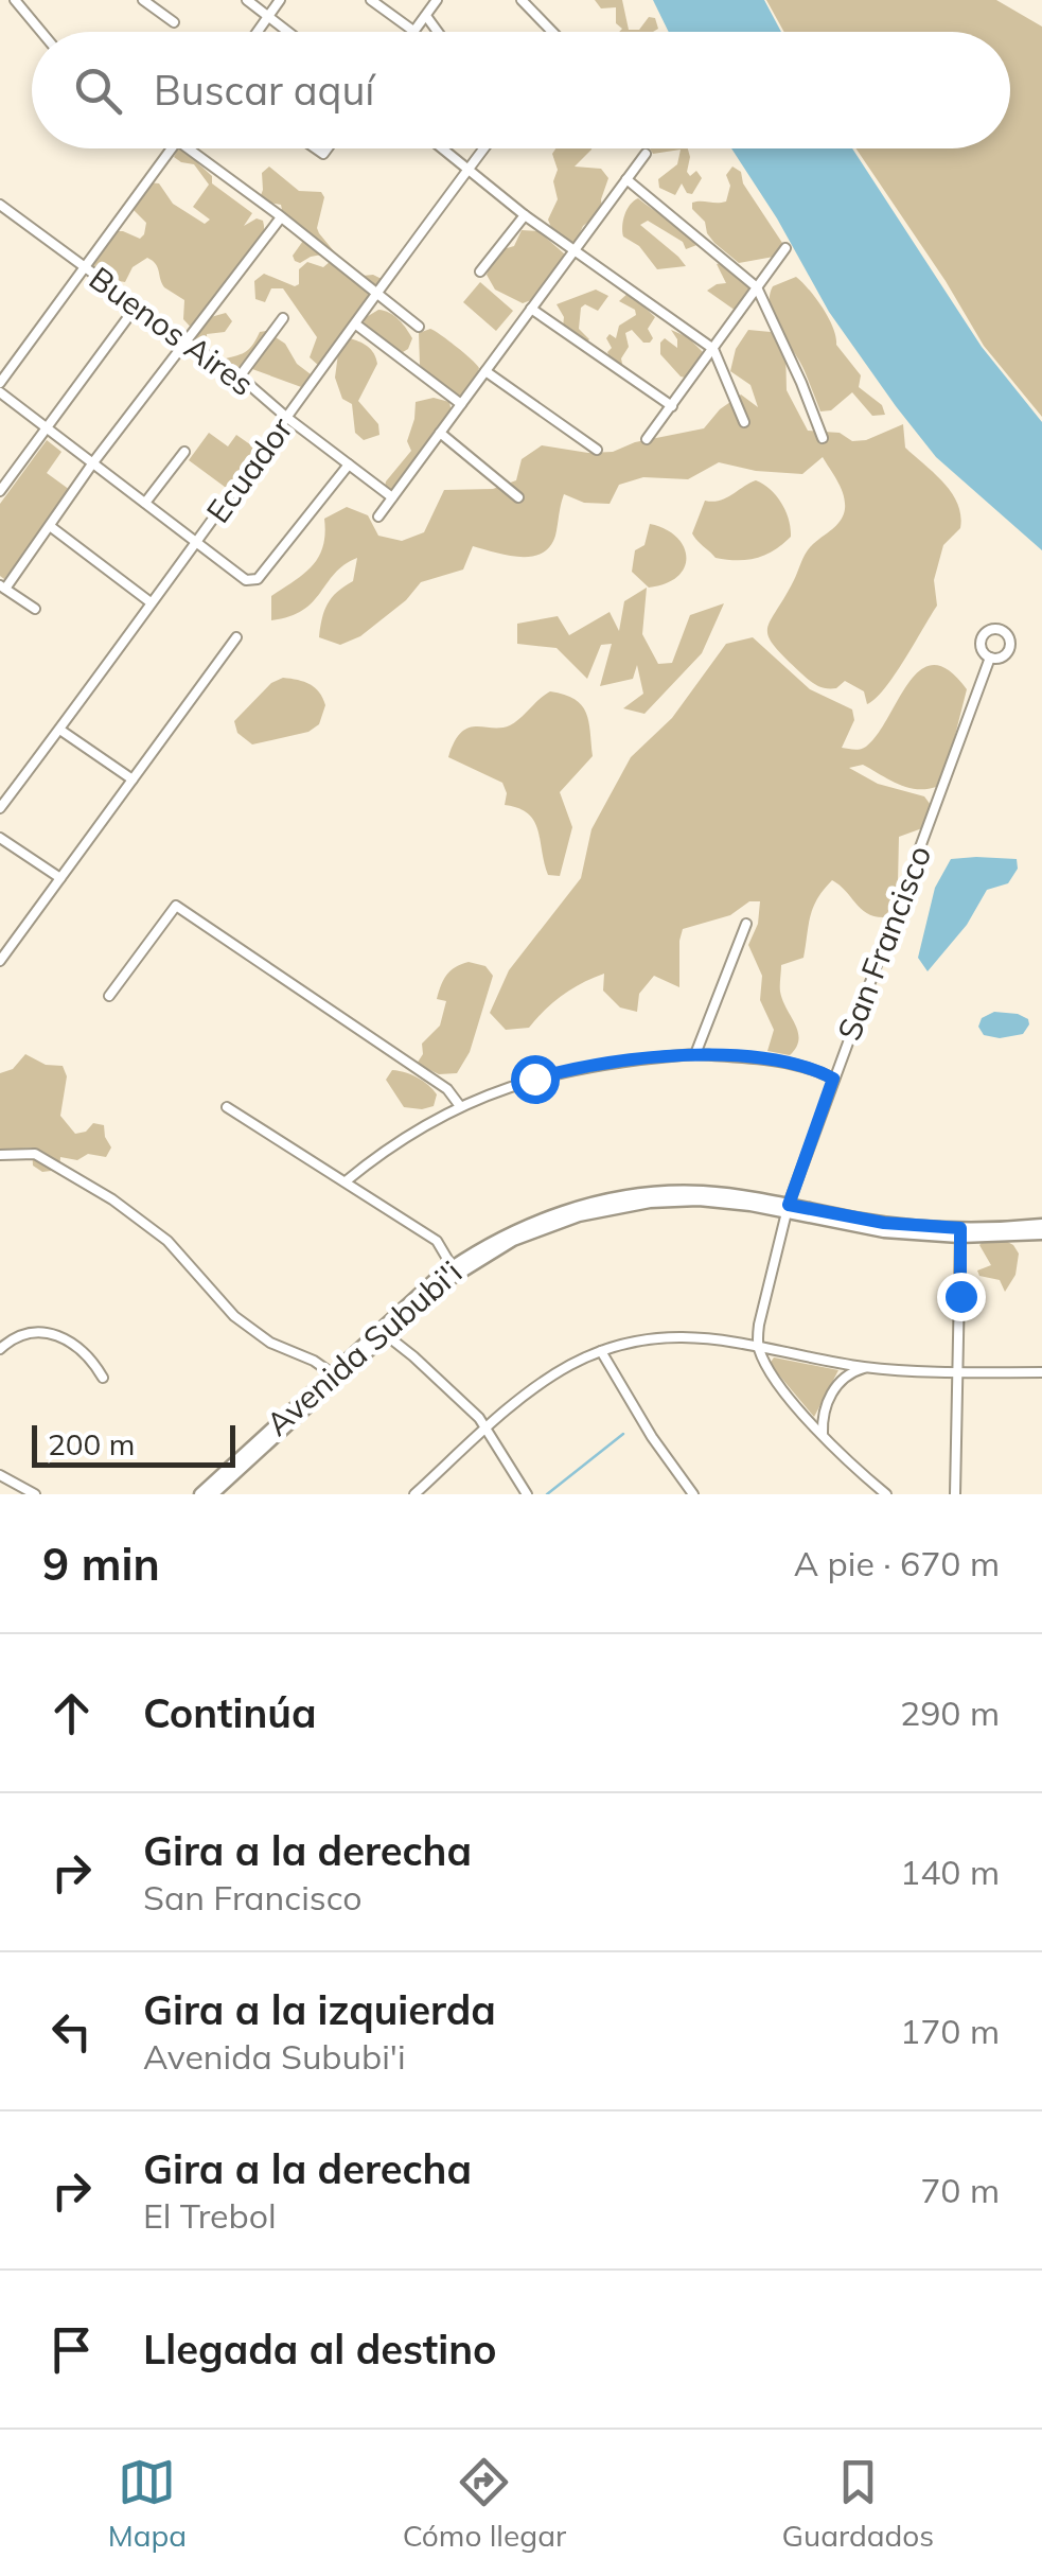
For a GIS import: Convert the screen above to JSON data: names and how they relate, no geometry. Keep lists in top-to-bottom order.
{
  "streets": {
    "street": [
      "Buenos Aires",
      "Ecuador",
      "San Francisco",
      "Avenida Sububi'i"
    ]
  },
  "crossings": [
    ["Buenos Aires", "Ecuador"],
    ["San Francisco", "Avenida Sububi'i"]
  ],
  "scale_bar": "200 m",
  "page": {
    "search": "Buscar aquí",
    "scale": "200 m",
    "heading": ["9 min", "A pie · 670 m"],
    "list": [
      ["Continúa", "290 m"],
      ["Gira a la derecha", "San Francisco", "140 m"],
      ["Gira a la izquierda", "Avenida Sububi'i", "170 m"],
      ["Gira a la derecha", "El Trebol", "70 m"],
      "Llegada al destino"
    ],
    "nav": ["Mapa", "Cómo llegar", "Guardados"]
  }
}
